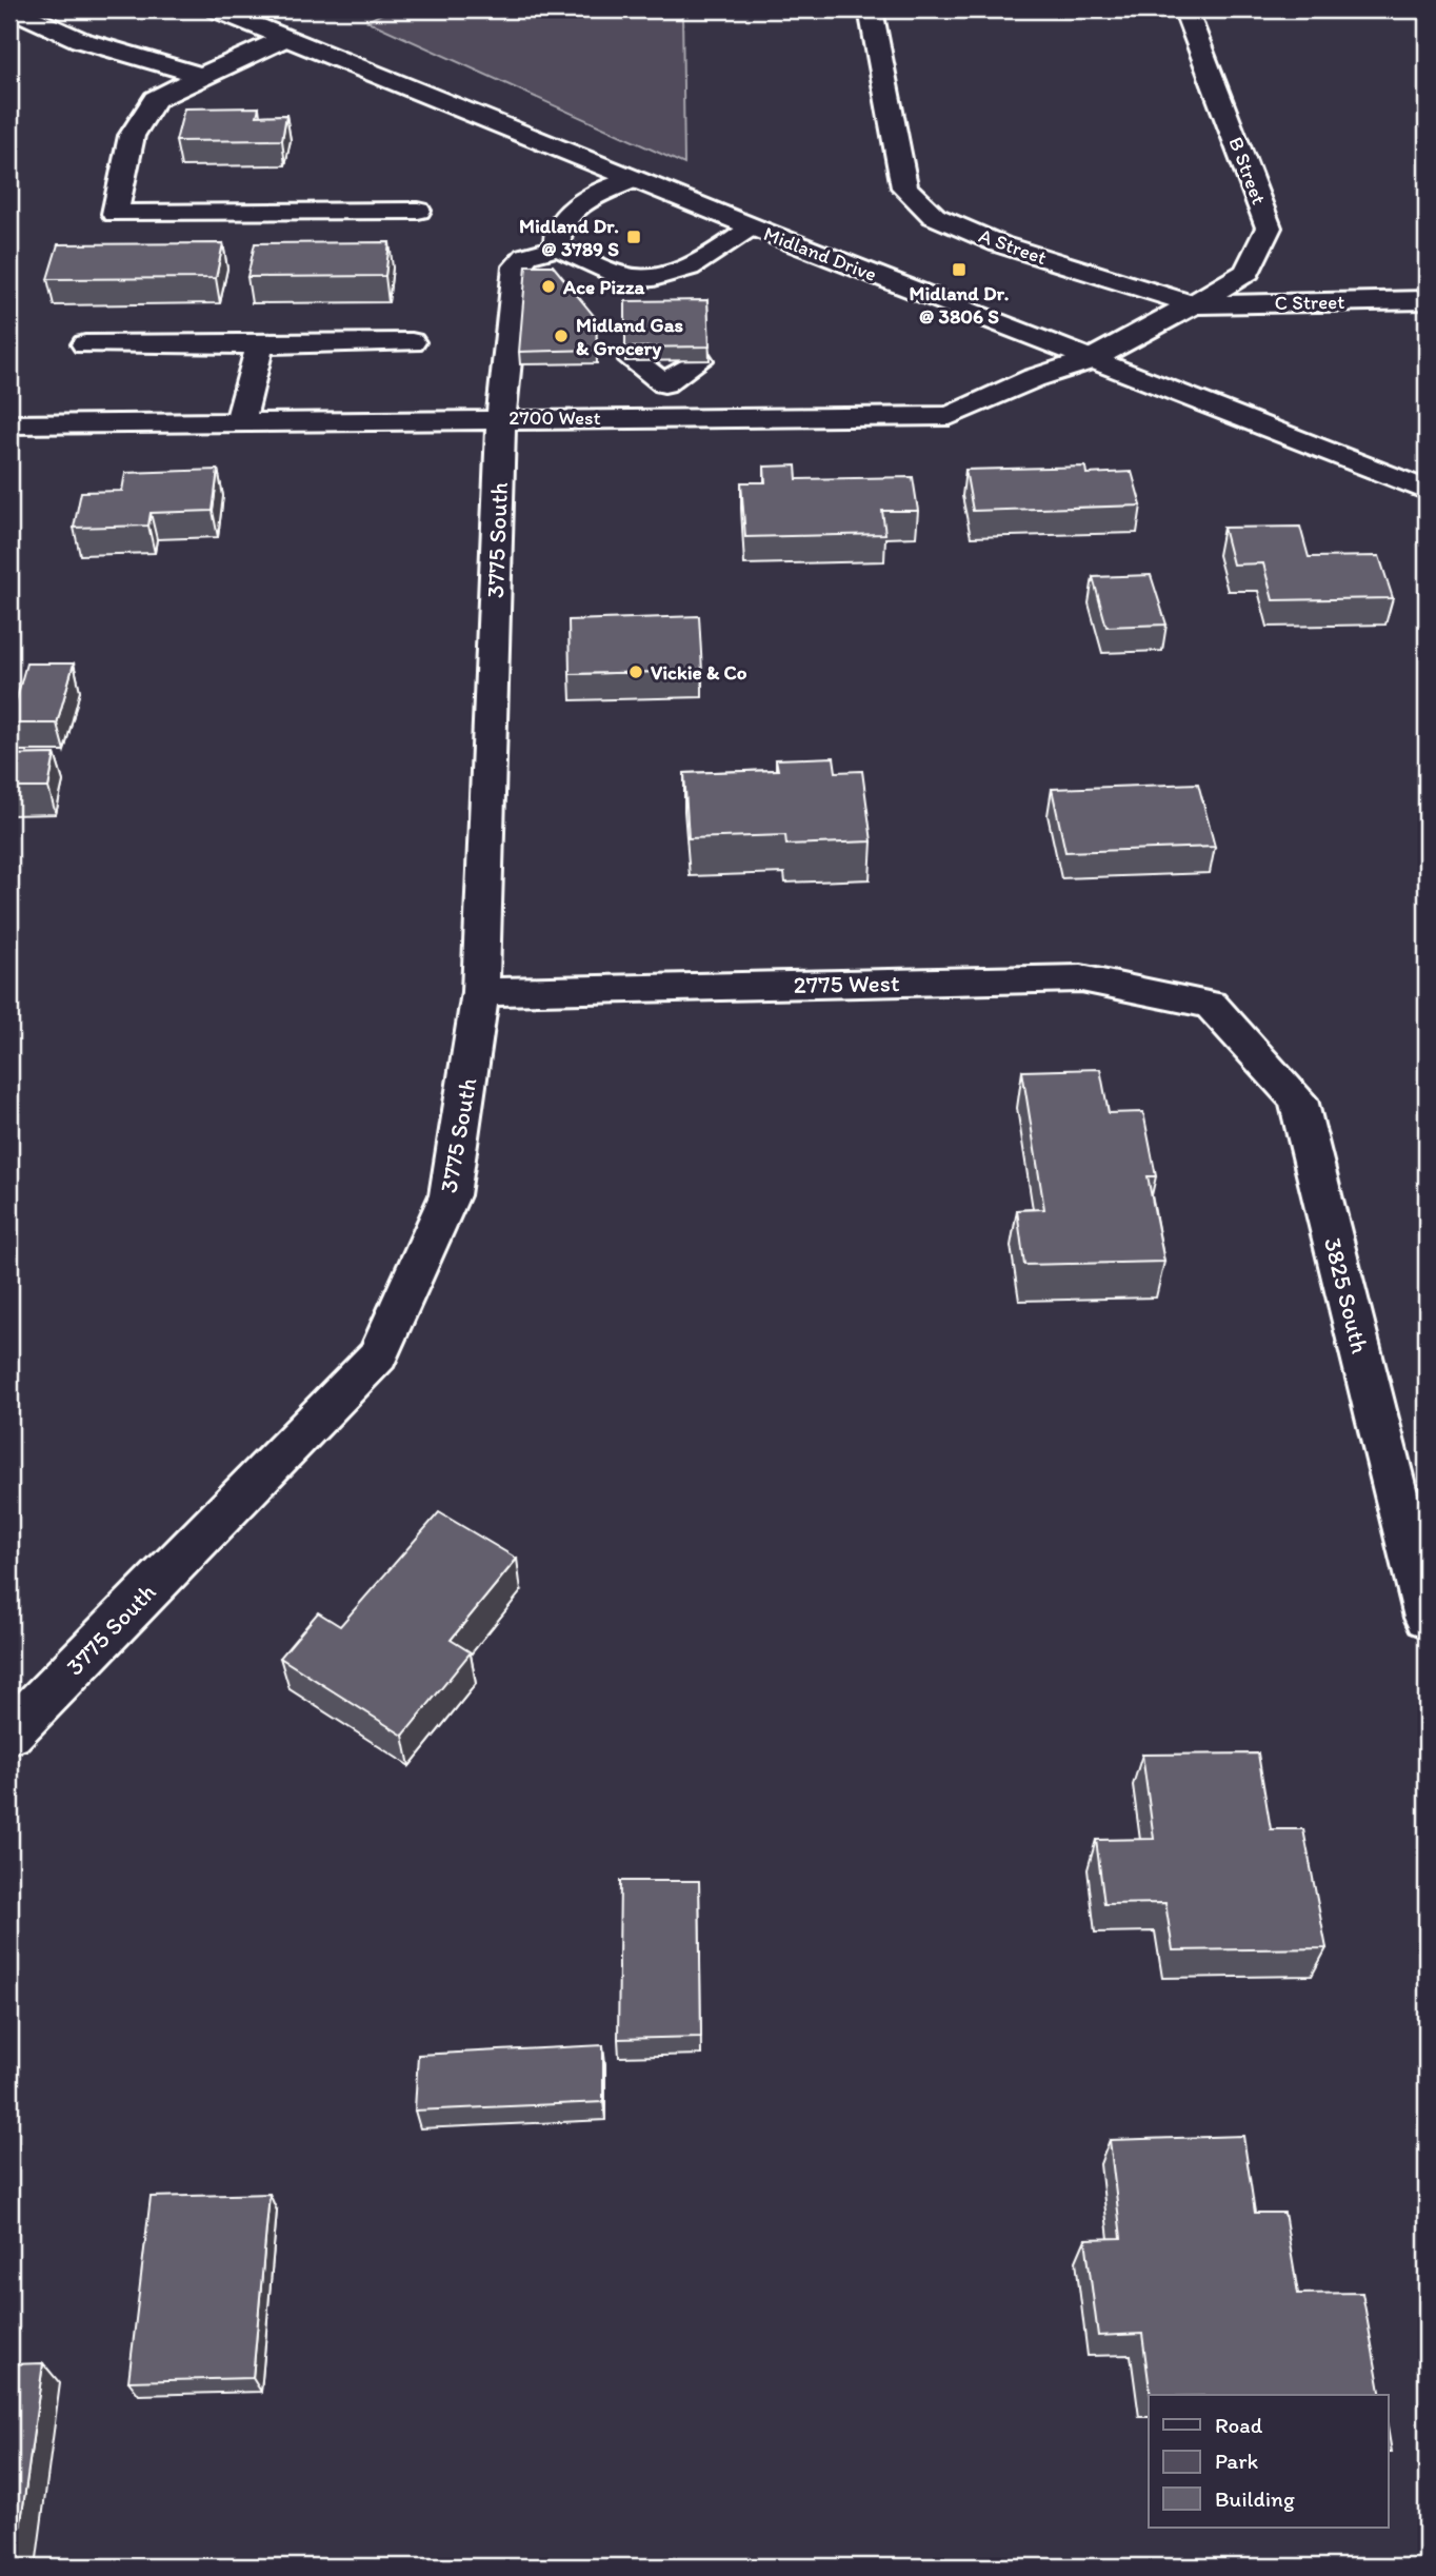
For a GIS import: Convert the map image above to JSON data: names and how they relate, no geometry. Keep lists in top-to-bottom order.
{
  "streets": {
    "street": [
      "B Street",
      "A Street",
      "Midland Drive",
      "C Street",
      "2700 West",
      "3775 South",
      "2775 West",
      "3825 South"
    ]
  },
  "crossings": [
    ["B Street", "A Street"],
    ["B Street", "C Street"],
    ["A Street", "C Street"],
    ["Midland Drive", "2700 West"],
    ["2700 West", "3775 South"],
    ["3775 South", "2775 West"],
    ["2775 West", "3825 South"]
  ],
  "places": {
    "transit": ["Midland Dr. @ 3789 S", "Midland Dr. @ 3806 S"],
    "other": ["Ace Pizza", "Midland Gas & Grocery", "Vickie & Co"]
  },
  "legend": ["Road", "Park", "Building"]
}
